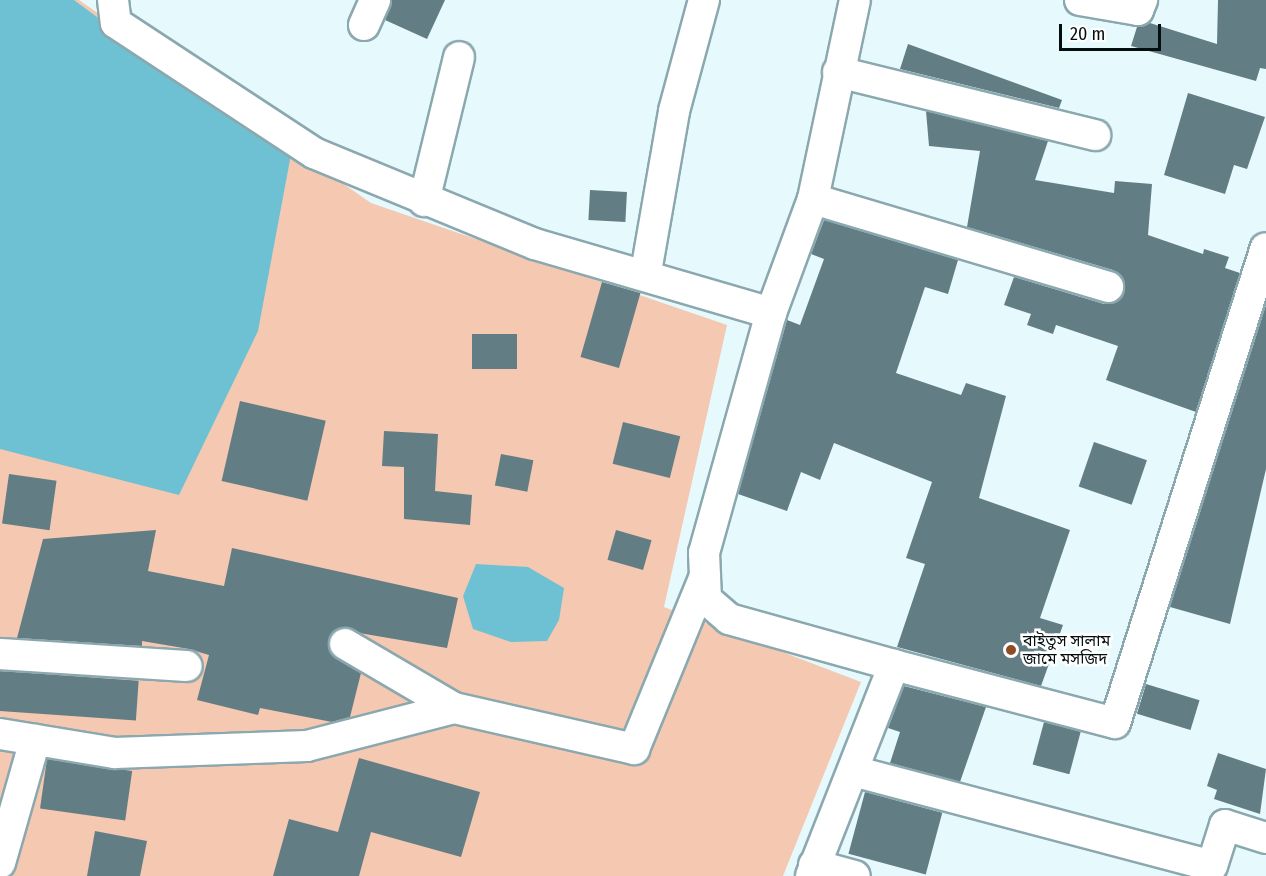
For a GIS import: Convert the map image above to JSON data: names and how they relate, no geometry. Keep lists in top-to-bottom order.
{
  "places": ["বাইতুস সালাম জামে মসজিদ"],
  "scale_bar": "20 m"
}
